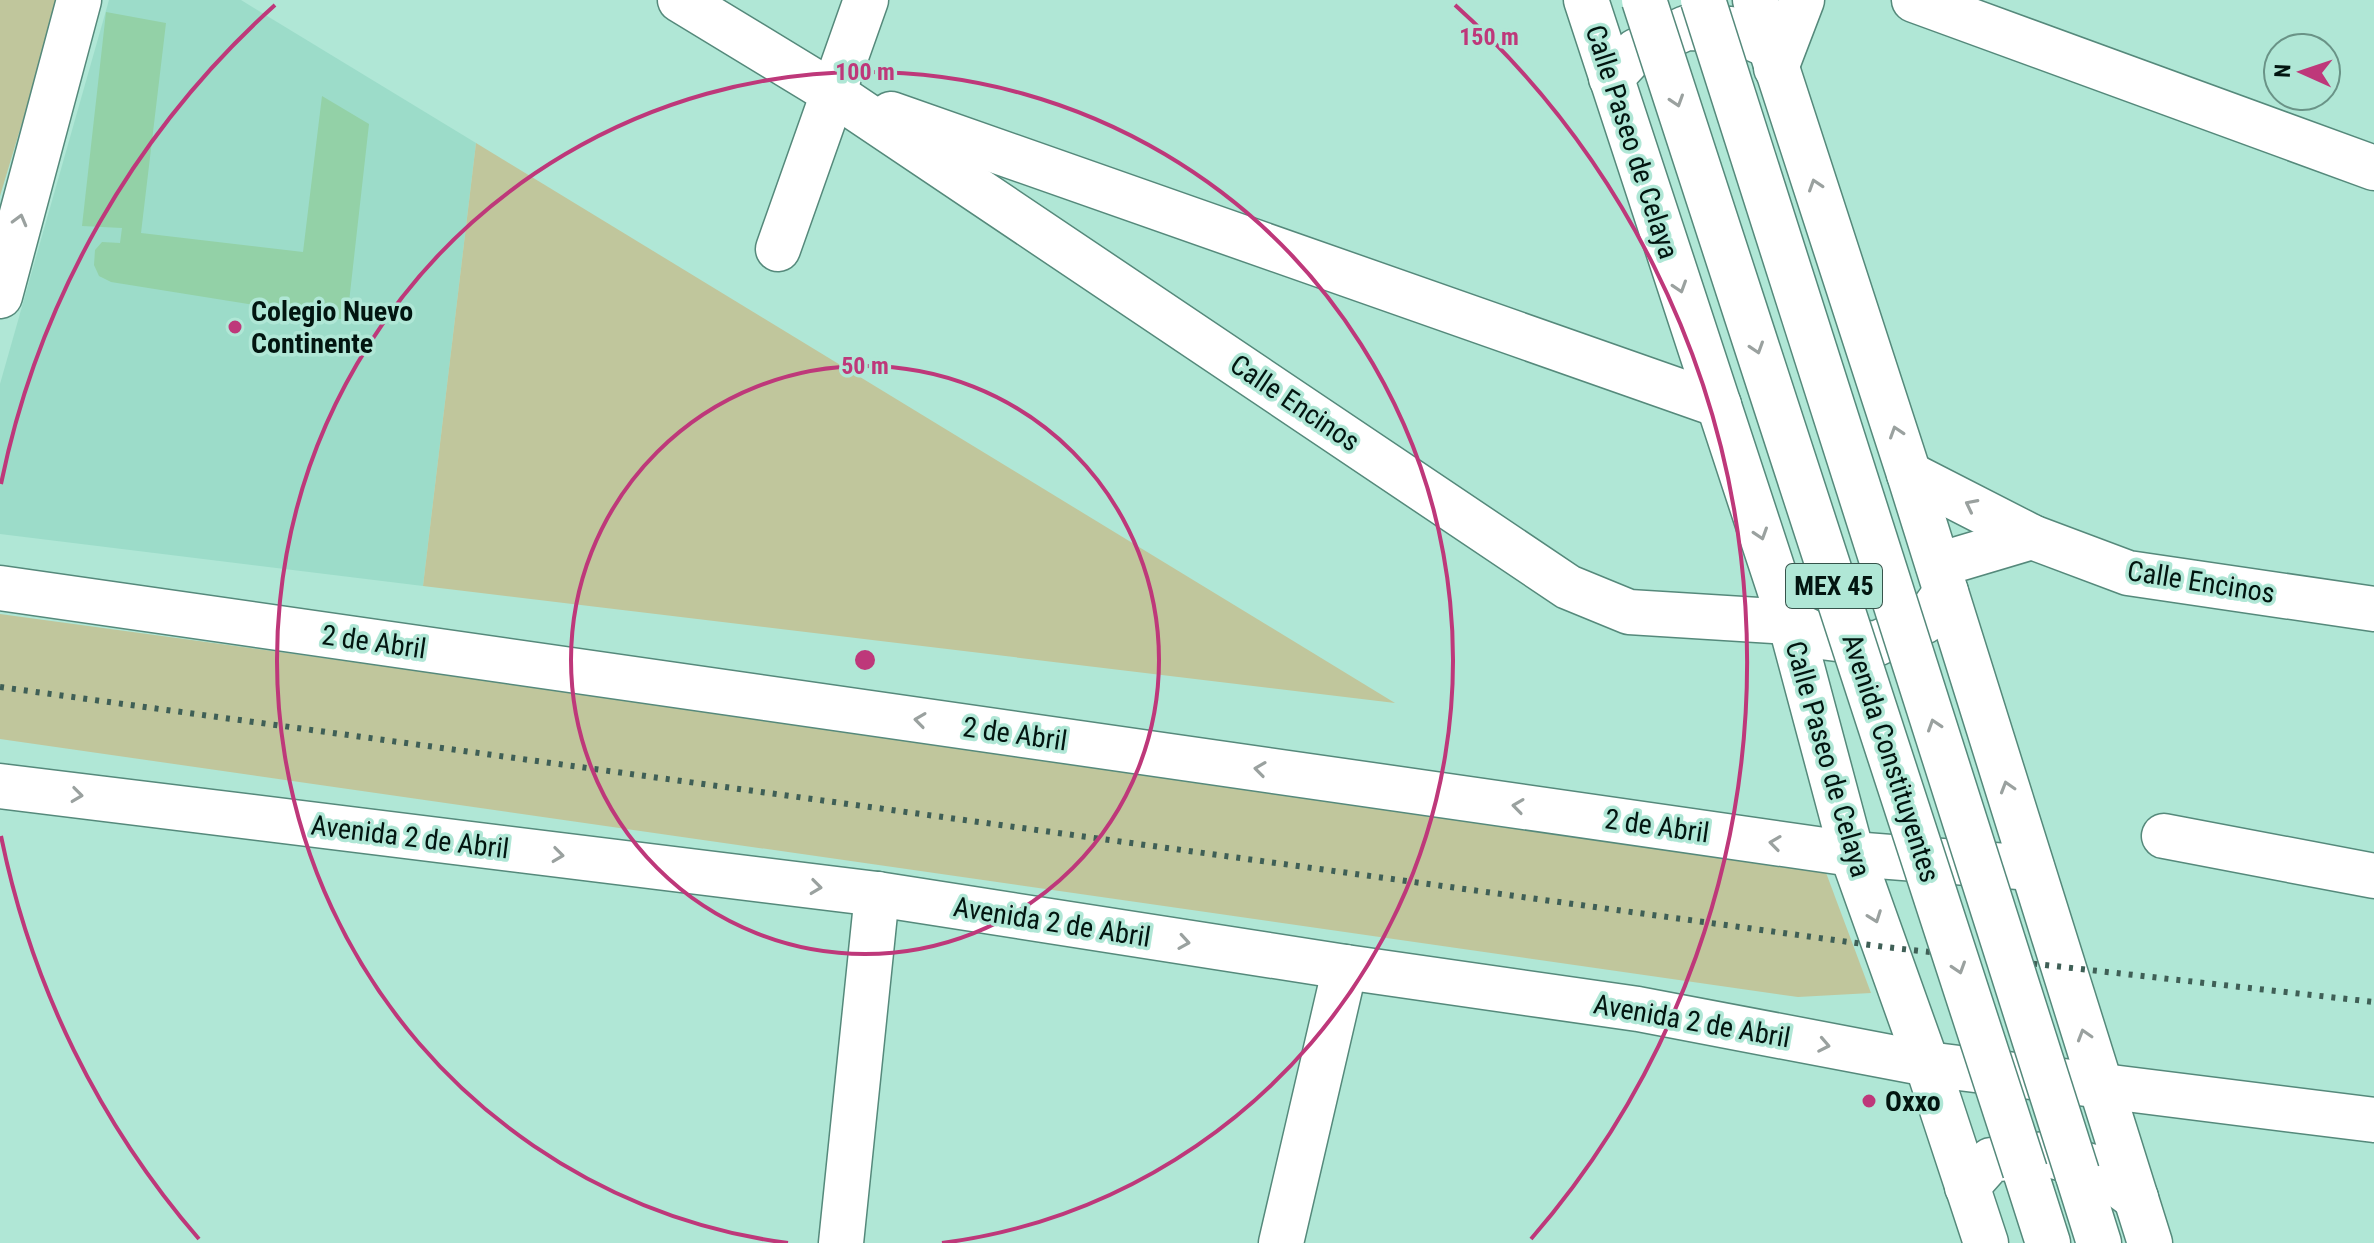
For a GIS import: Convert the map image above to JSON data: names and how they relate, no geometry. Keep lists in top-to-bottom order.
{
  "streets": {
    "main road": [
      "Calle Paseo de Celaya",
      "Calle Encinos",
      "MEX 45",
      "2 de Abril",
      "Avenida Constituyentes",
      "Avenida 2 de Abril"
    ]
  },
  "crossings": [
    ["Calle Paseo de Celaya", "Calle Encinos"],
    ["Calle Paseo de Celaya", "2 de Abril"],
    ["Calle Paseo de Celaya", "Avenida 2 de Abril"]
  ],
  "one_way": ["2 de Abril", "Avenida 2 de Abril"],
  "places": ["Colegio Nuevo Continente", "Oxxo"],
  "north": "left",
  "rings": ["150 m", "100 m", "50 m"]
}
